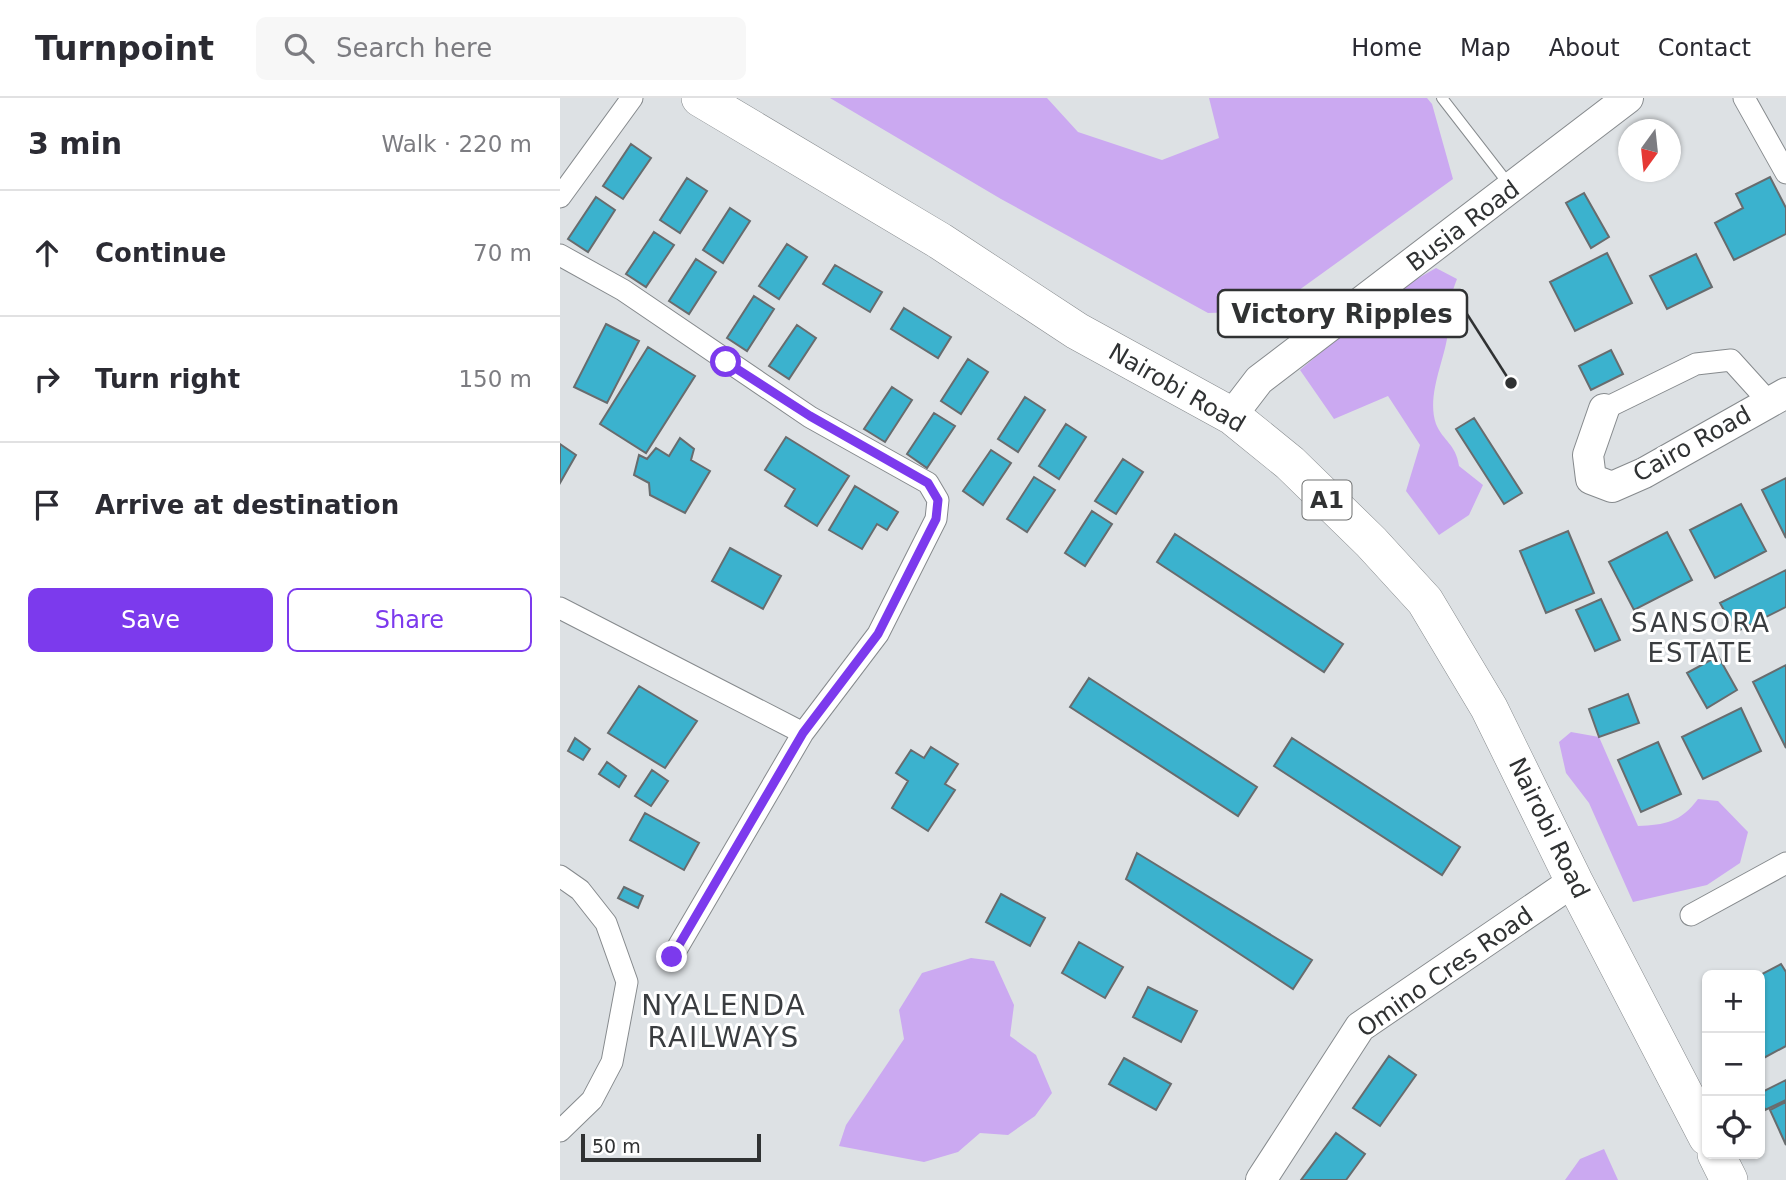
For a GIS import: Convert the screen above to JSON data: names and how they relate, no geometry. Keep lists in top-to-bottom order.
{
  "streets": {
    "highway": ["Nairobi Road", "A1"],
    "street": ["Busia Road", "Cairo Road", "Omino Cres Road"]
  },
  "crossings": [
    ["Busia Road", "Nairobi Road"],
    ["Nairobi Road", "Omino Cres Road"]
  ],
  "districts": ["SANSORA ESTATE", "NYALENDA RAILWAYS"],
  "places": ["Victory Ripples"],
  "scale_bar": "50 m",
  "north": "bottom",
  "page": {
    "header": "Turnpoint",
    "search": "Search here",
    "nav": [
      "Home",
      "Map",
      "About",
      "Contact"
    ],
    "heading": ["3 min", "Walk · 220 m"],
    "list": [
      ["Continue", "70 m"],
      ["Turn right", "150 m"],
      "Arrive at destination"
    ],
    "buttons": ["Save", "Share"],
    "map_buttons": ["+", "−"],
    "scale": "50 m"
  }
}
